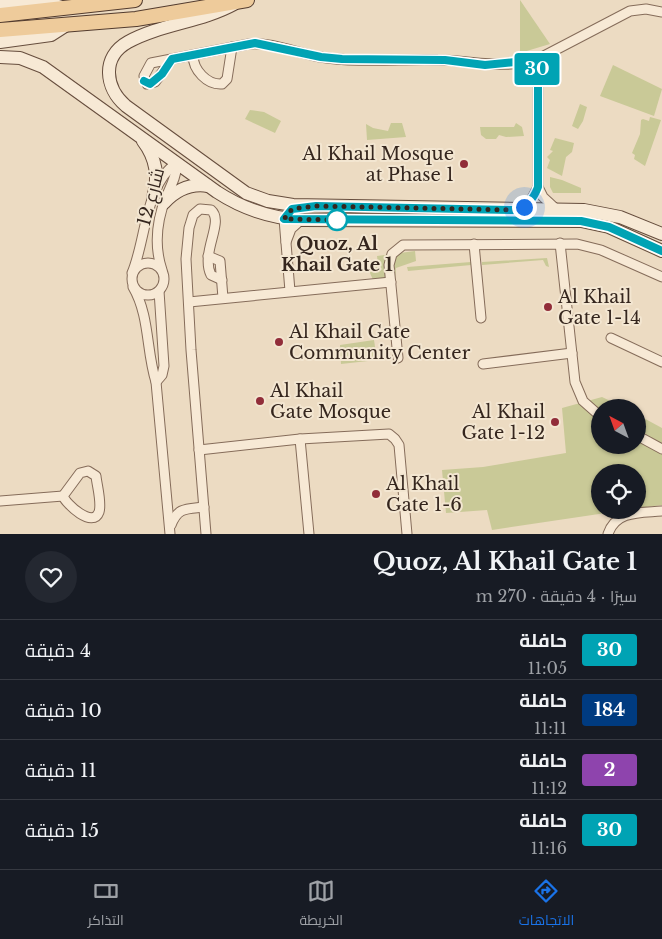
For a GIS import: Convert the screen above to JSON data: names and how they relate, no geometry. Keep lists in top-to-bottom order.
{
  "streets": {
    "street": ["شارع 12"]
  },
  "places": [
    "Al Khail Mosque at Phase 1",
    "Quoz, Al Khail Gate 1",
    "Al Khail Gate 1-14",
    "Al Khail Gate Community Center",
    "Al Khail Gate Mosque",
    "Al Khail Gate 1-12",
    "Al Khail Gate 1-6"
  ],
  "lines": ["bus line 30"],
  "north": "top left",
  "page": {
    "on_map": "30",
    "heading": ["Quoz, Al Khail Gate 1", "سيرًا · 4 دقيقة · 270 m"],
    "list": [
      {
        "mark": "30",
        "name": "حافلة",
        "note": "11:05",
        "value": "4 دقيقة"
      },
      {
        "mark": "184",
        "name": "حافلة",
        "note": "11:11",
        "value": "10 دقيقة"
      },
      {
        "mark": "2",
        "name": "حافلة",
        "note": "11:12",
        "value": "11 دقيقة"
      },
      {
        "mark": "30",
        "name": "حافلة",
        "note": "11:16",
        "value": "15 دقيقة"
      }
    ],
    "tabs": ["الاتجاهات", "الخريطة", "التذاكر"]
  }
}
